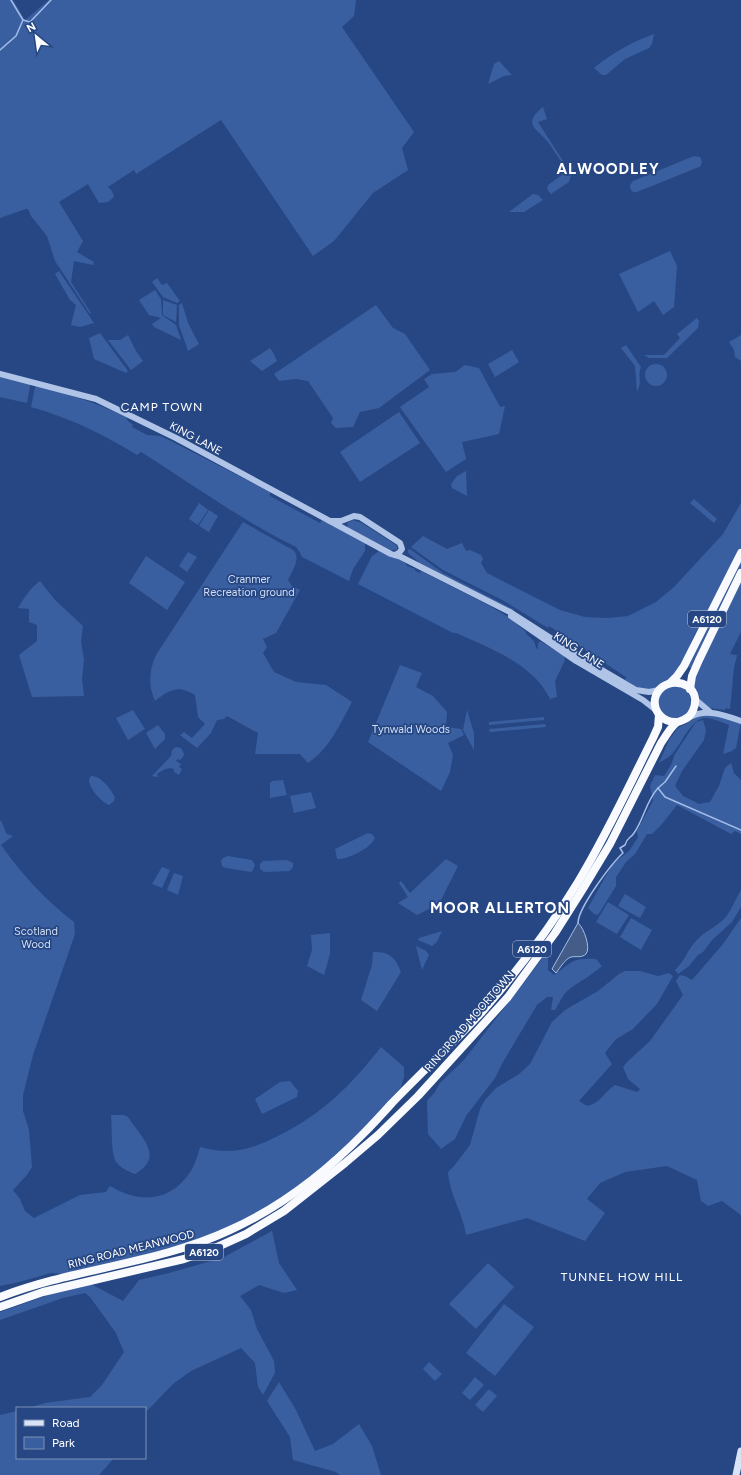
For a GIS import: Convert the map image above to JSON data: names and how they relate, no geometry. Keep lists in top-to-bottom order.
{
  "streets": {
    "highway": ["A6120", "RING ROAD MOORTOWN", "RING ROAD MEANWOOD"],
    "street": ["KING LANE"]
  },
  "crossings": [
    ["KING LANE", "A6120"],
    ["KING LANE", "RING ROAD MOORTOWN"],
    ["A6120", "RING ROAD MOORTOWN"],
    ["RING ROAD MOORTOWN", "RING ROAD MEANWOOD"]
  ],
  "districts": [
    "ALWOODLEY",
    "CAMP TOWN",
    "MOOR ALLERTON",
    "TUNNEL HOW HILL"
  ],
  "parks": ["Cranmer Recreation ground", "Tynwald Woods", "Scotland Wood"],
  "legend": ["Road", "Park"],
  "north": "top left"
}
